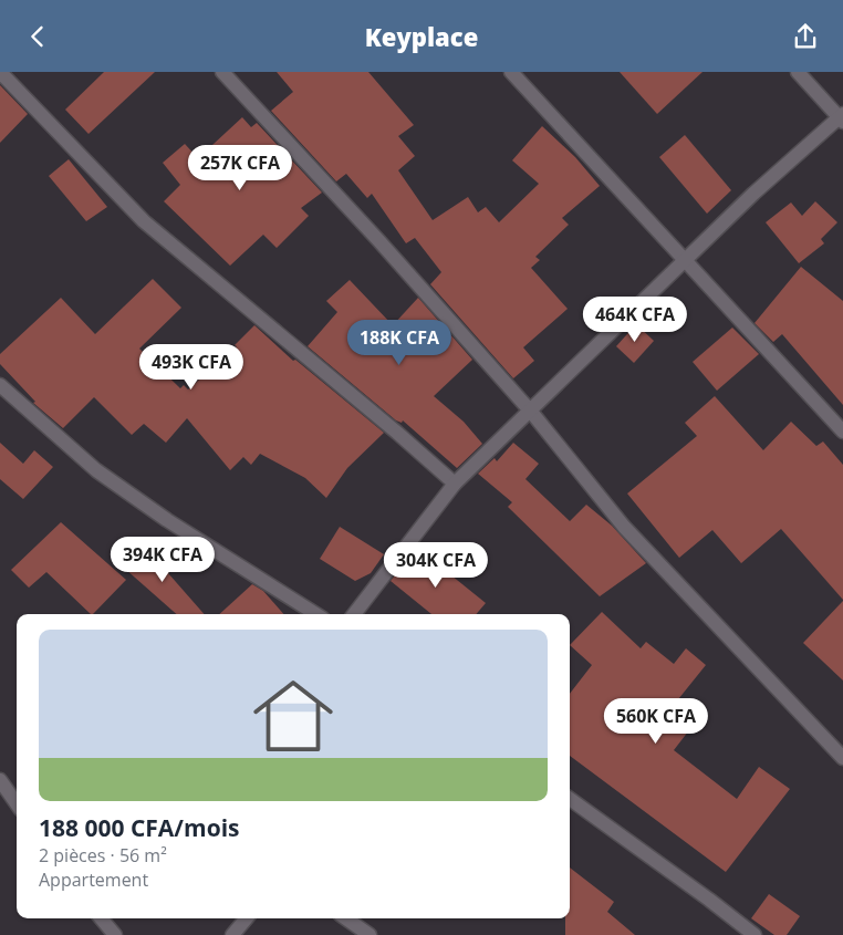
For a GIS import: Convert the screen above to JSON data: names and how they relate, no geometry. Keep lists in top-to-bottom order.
{
  "page": {
    "header": "Keyplace",
    "price": [
      "257K CFA",
      "464K CFA",
      "188K CFA",
      "493K CFA",
      "394K CFA",
      "304K CFA",
      "560K CFA"
    ],
    "list": [
      {
        "name": "188 000 CFA/mois",
        "note": "2 pièces · 56 m² · Appartement"
      }
    ]
  }
}
